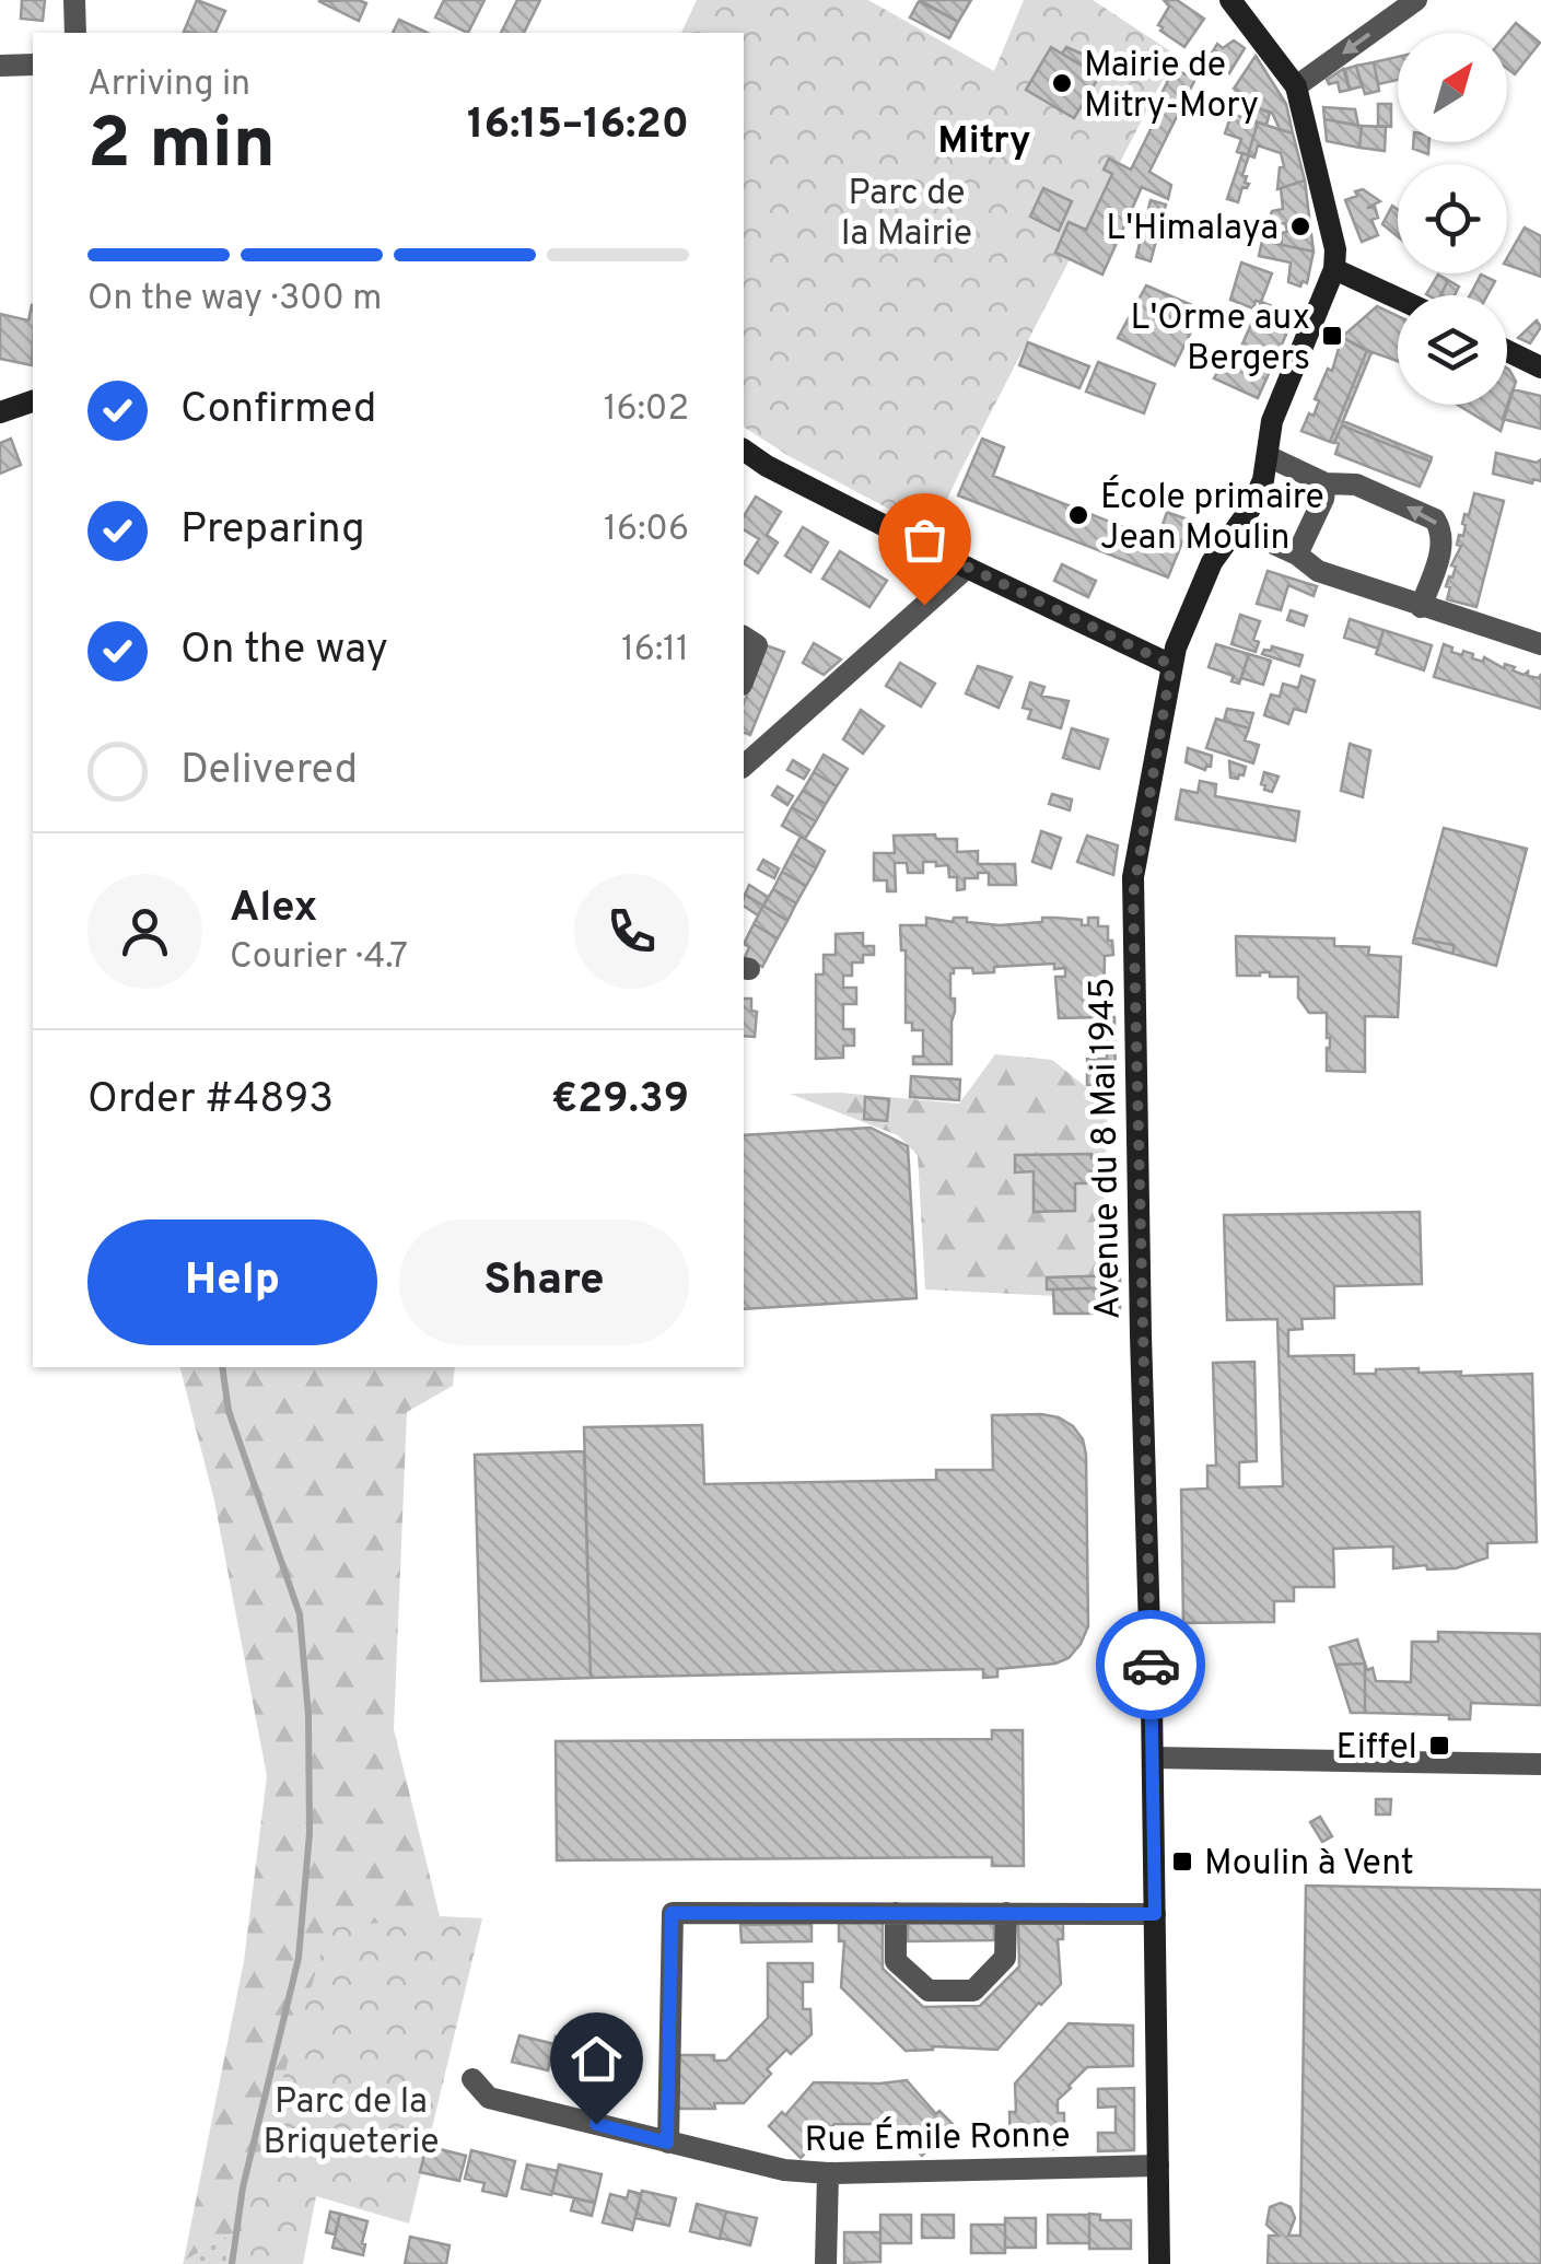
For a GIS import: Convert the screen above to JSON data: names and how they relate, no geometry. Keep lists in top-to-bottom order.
{
  "streets": {
    "street": ["Avenue du 8 Mai 1945", "Rue Émile Ronne"]
  },
  "crossings": [
    ["Avenue du 8 Mai 1945", "Rue Émile Ronne"]
  ],
  "districts": ["Mitry"],
  "parks": ["Parc de la Mairie", "Parc de la Briqueterie"],
  "places": {
    "other": ["Mairie de Mitry-Mory", "L'Himalaya", "École primaire Jean Moulin"],
    "transit": ["L'Orme aux Bergers", "Eiffel", "Moulin à Vent"]
  },
  "north": "top right",
  "page": {
    "heading": ["2 min", "Arriving in", "16:15–16:20"],
    "panel": [
      "Alex",
      "Courier · 4.7",
      "Order #4893",
      "€29.39"
    ],
    "bar": "On the way · 300 m",
    "list": [
      ["Confirmed", "16:02"],
      ["Preparing", "16:06"],
      ["On the way", "16:11"],
      "Delivered"
    ],
    "buttons": ["Help", "Share"]
  }
}
